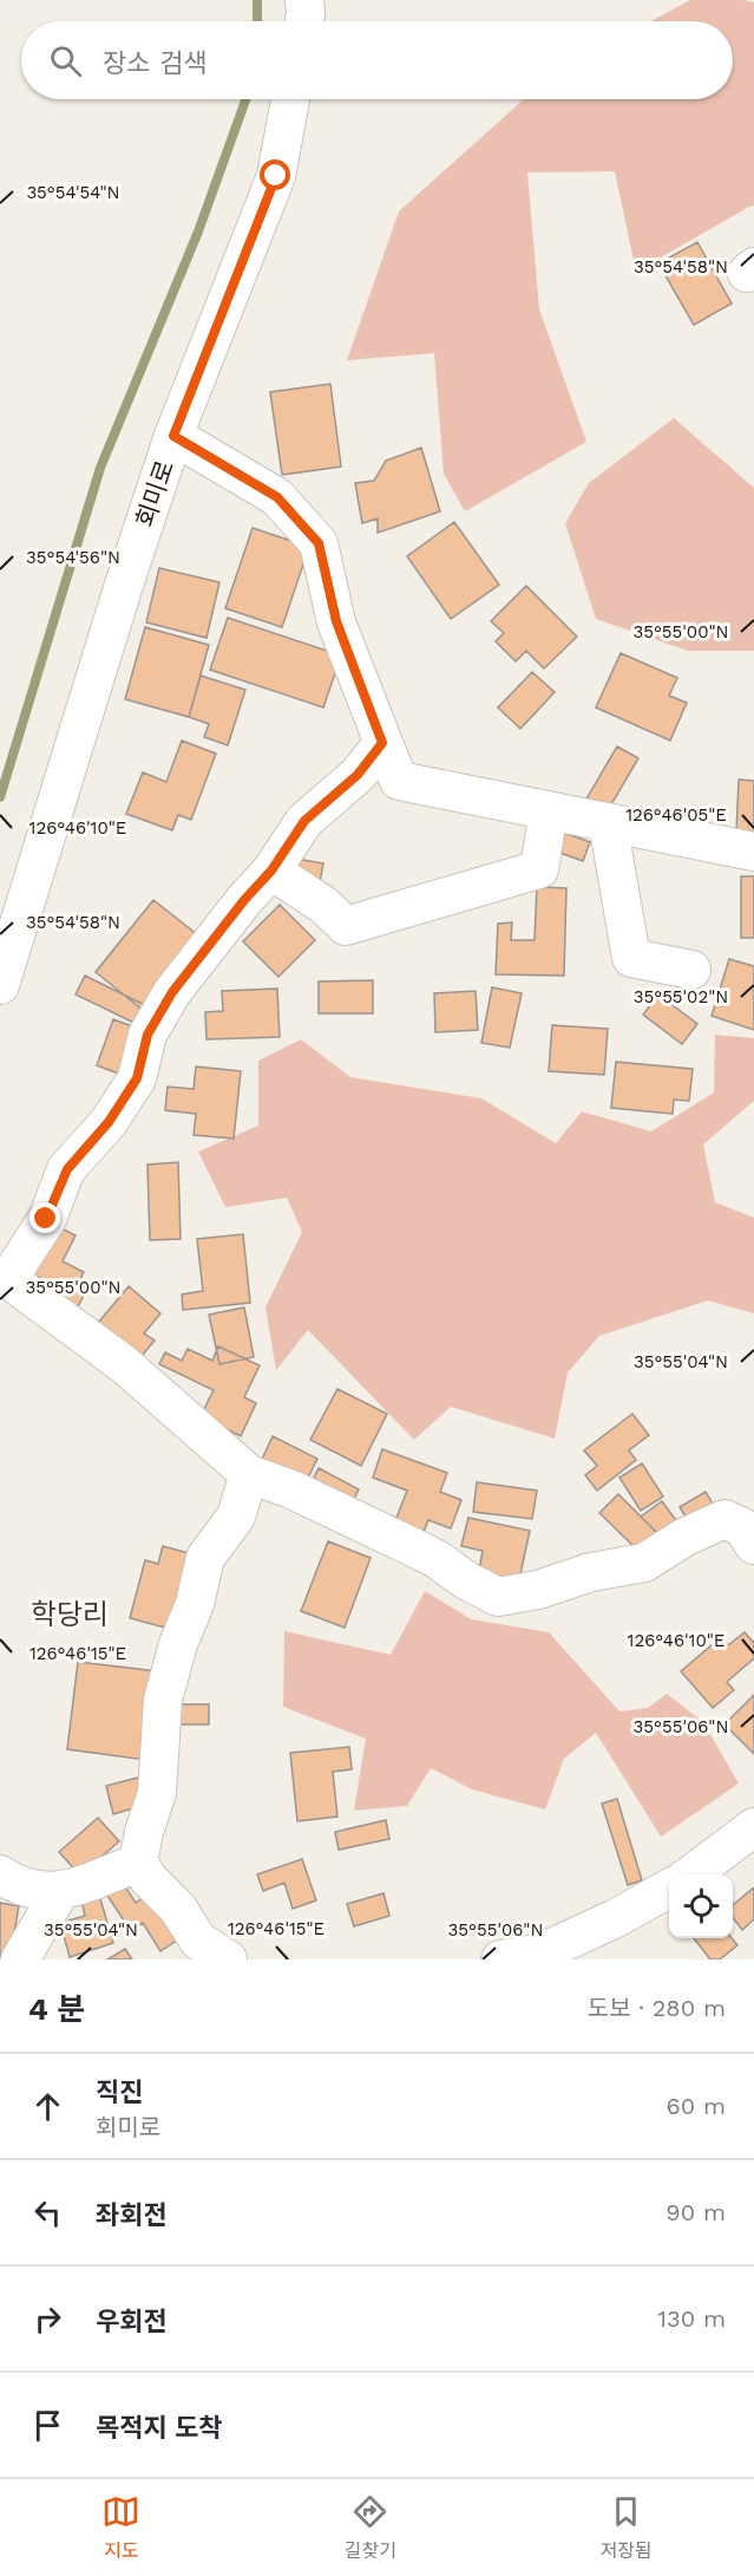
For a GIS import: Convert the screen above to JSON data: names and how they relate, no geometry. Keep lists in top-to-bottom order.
{
  "streets": {
    "street": ["회미로"]
  },
  "districts": ["학당리"],
  "page": {
    "search": "장소 검색",
    "heading": ["4 분", "도보 · 280 m"],
    "list": [
      ["직진", "회미로", "60 m"],
      ["좌회전", "90 m"],
      ["우회전", "130 m"],
      "목적지 도착"
    ],
    "nav": ["지도", "길찾기", "저장됨"]
  },
  "coordinates": [
    "35°54'54\"N",
    "35°54'58\"N",
    "35°54'56\"N",
    "35°55'00\"N",
    "126°46'05\"E",
    "126°46'10\"E",
    "35°55'02\"N",
    "35°55'04\"N",
    "126°46'15\"E",
    "35°55'06\"N"
  ]
}
